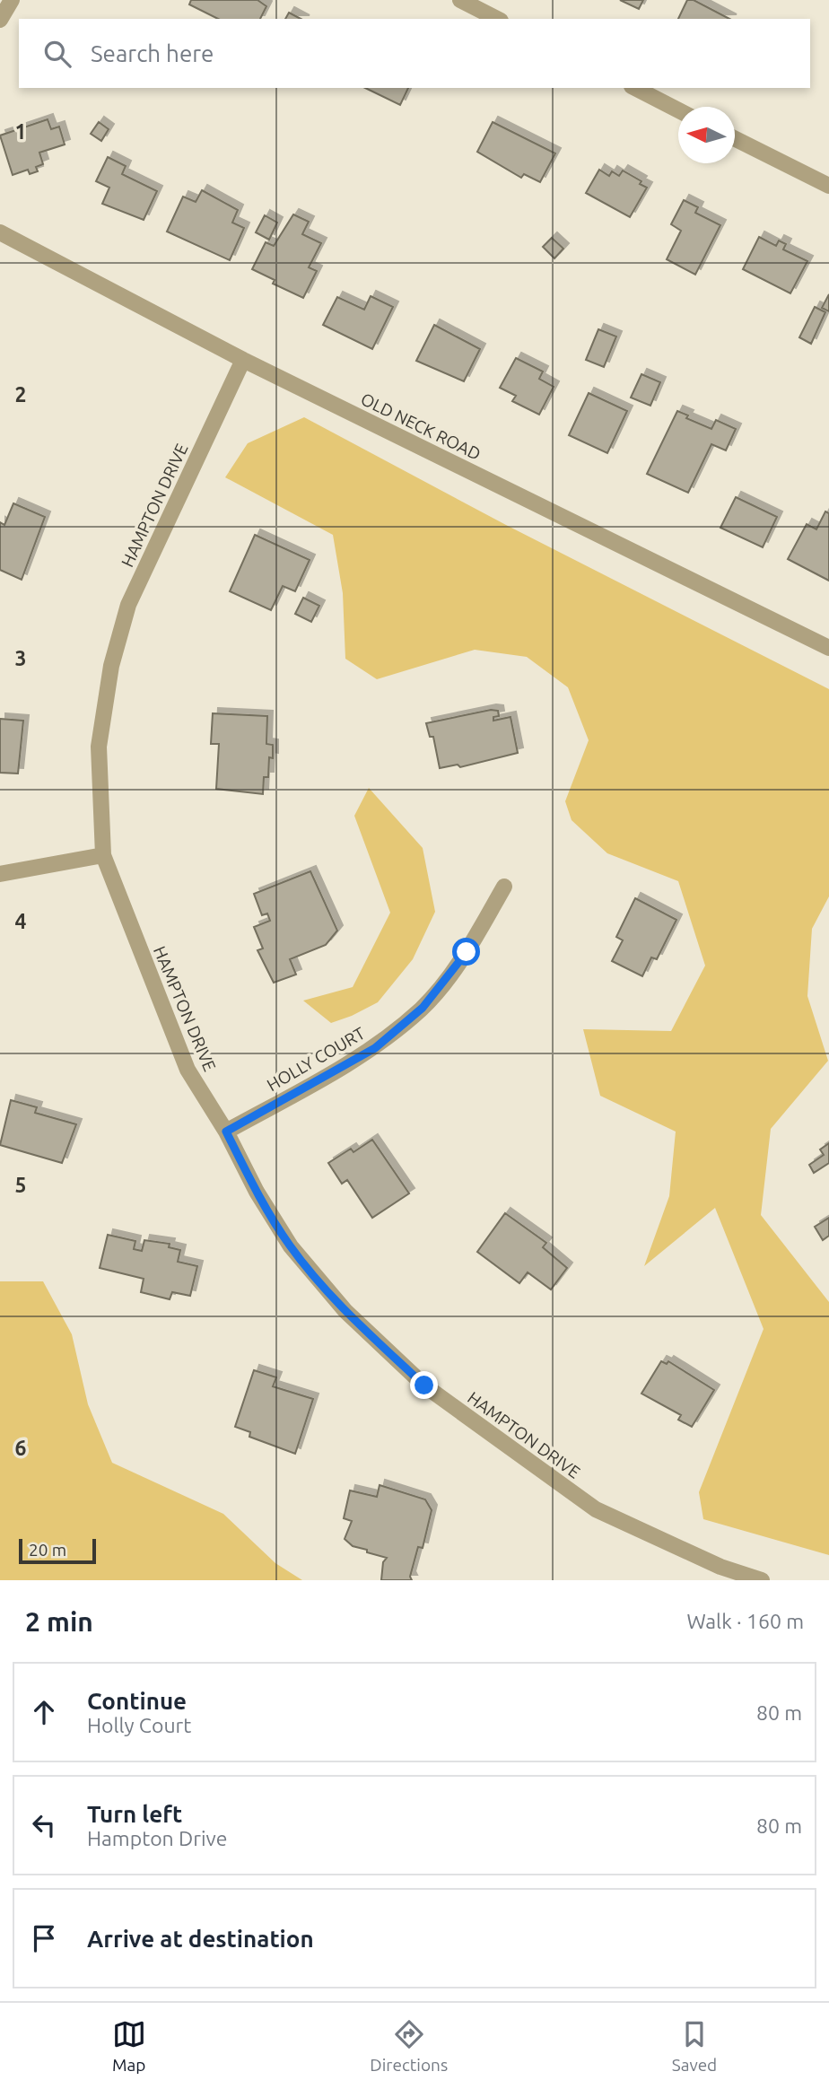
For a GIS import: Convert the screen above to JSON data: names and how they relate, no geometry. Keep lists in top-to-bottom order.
{
  "streets": {
    "street": ["OLD NECK ROAD", "HAMPTON DRIVE", "HOLLY COURT"]
  },
  "crossings": [
    ["OLD NECK ROAD", "HAMPTON DRIVE"],
    ["HAMPTON DRIVE", "HOLLY COURT"]
  ],
  "scale_bar": "20 m",
  "north": "left",
  "page": {
    "search": "Search here",
    "scale": "20 m",
    "heading": ["2 min", "Walk · 160 m"],
    "list": [
      ["Continue", "Holly Court", "80 m"],
      ["Turn left", "Hampton Drive", "80 m"],
      "Arrive at destination"
    ],
    "nav": ["Map", "Directions", "Saved"]
  },
  "grid": {
    "rows": [
      "1",
      "2",
      "3",
      "4",
      "5",
      "6"
    ]
  }
}
